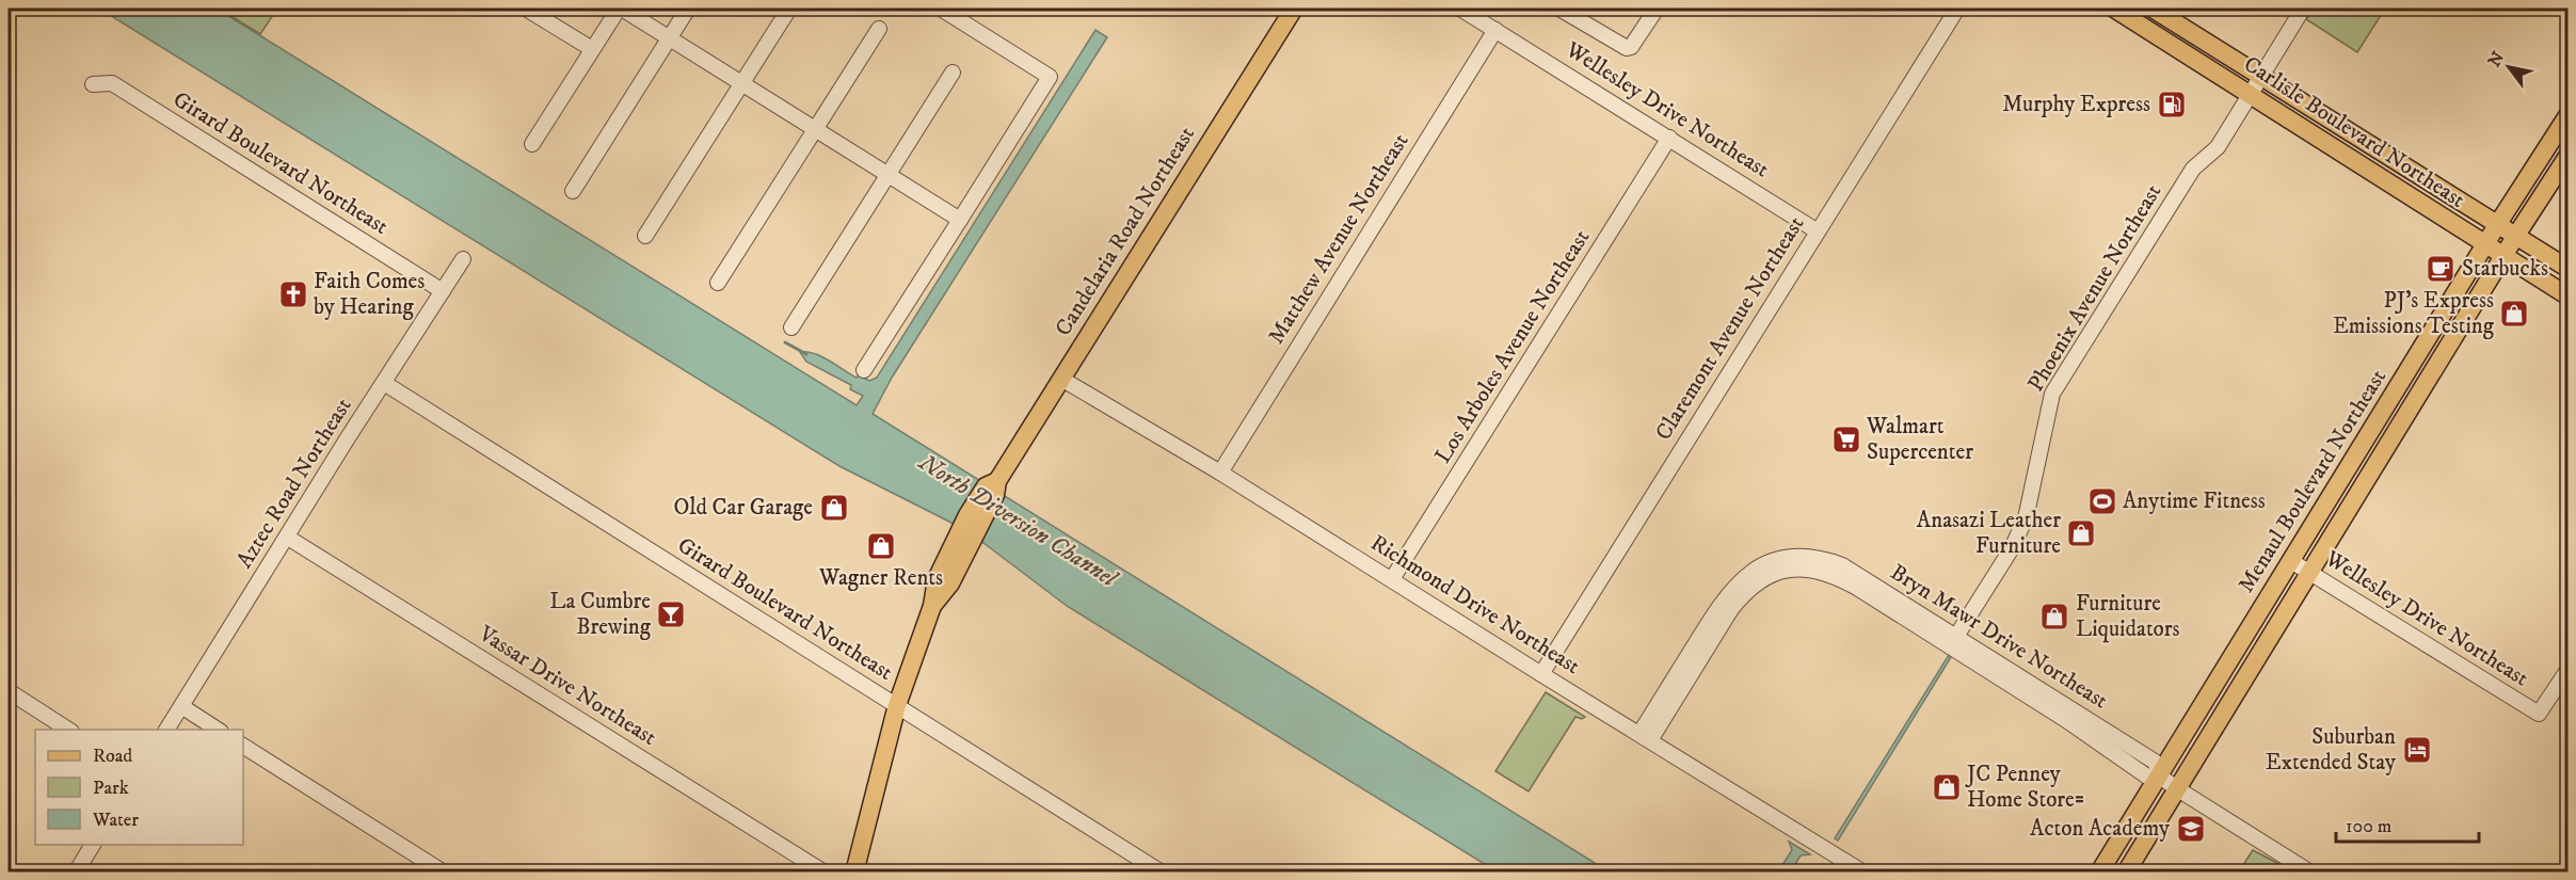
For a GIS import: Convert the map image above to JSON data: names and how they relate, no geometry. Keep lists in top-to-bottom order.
{
  "streets": {
    "main road": ["Carlisle Boulevard Northeast", "Candelaria Road Northeast", "Menaul Boulevard Northeast"],
    "street": [
      "Wellesley Drive Northeast",
      "Girard Boulevard Northeast",
      "Matthew Avenue Northeast",
      "Phoenix Avenue Northeast",
      "Claremont Avenue Northeast",
      "Los Arboles Avenue Northeast",
      "Aztec Road Northeast",
      "Richmond Drive Northeast",
      "Bryn Mawr Drive Northeast",
      "Vassar Drive Northeast"
    ]
  },
  "crossings": [
    ["Wellesley Drive Northeast", "Matthew Avenue Northeast"],
    ["Wellesley Drive Northeast", "Claremont Avenue Northeast"],
    ["Wellesley Drive Northeast", "Los Arboles Avenue Northeast"],
    ["Wellesley Drive Northeast", "Menaul Boulevard Northeast"],
    ["Carlisle Boulevard Northeast", "Phoenix Avenue Northeast"],
    ["Carlisle Boulevard Northeast", "Menaul Boulevard Northeast"],
    ["Girard Boulevard Northeast", "Candelaria Road Northeast"],
    ["Girard Boulevard Northeast", "Aztec Road Northeast"],
    ["Candelaria Road Northeast", "Richmond Drive Northeast"],
    ["Matthew Avenue Northeast", "Richmond Drive Northeast"],
    ["Phoenix Avenue Northeast", "Bryn Mawr Drive Northeast"],
    ["Claremont Avenue Northeast", "Richmond Drive Northeast"],
    ["Los Arboles Avenue Northeast", "Richmond Drive Northeast"],
    ["Menaul Boulevard Northeast", "Bryn Mawr Drive Northeast"],
    ["Aztec Road Northeast", "Vassar Drive Northeast"],
    ["Richmond Drive Northeast", "Bryn Mawr Drive Northeast"]
  ],
  "water": ["North Diversion Channel"],
  "places": {
    "fuel station": ["Murphy Express"],
    "cafe": ["Starbucks"],
    "church": ["Faith Comes by Hearing"],
    "shop": [
      "PJ's Express Emissions Testing",
      "Old Car Garage",
      "Anasazi Leather Furniture",
      "Wagner Rents",
      "Furniture Liquidators",
      "JC Penney Home Store="
    ],
    "supermarket": ["Walmart Supercenter"],
    "sports": ["Anytime Fitness"],
    "bar": ["La Cumbre Brewing"],
    "hotel": ["Suburban Extended Stay"],
    "school or university": ["Acton Academy"]
  },
  "legend": ["Road", "Park", "Water"],
  "scale_bar": "100 m",
  "north": "top left"
}
